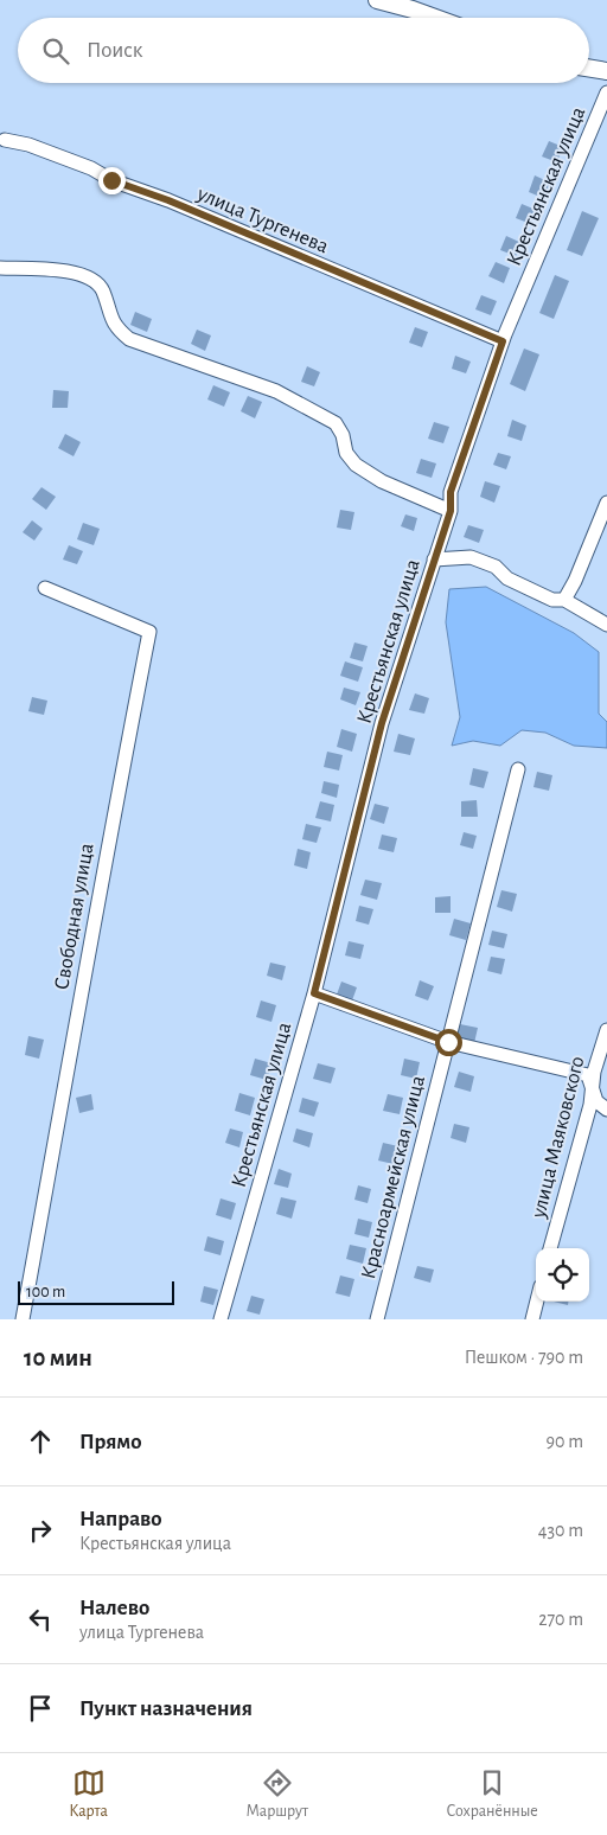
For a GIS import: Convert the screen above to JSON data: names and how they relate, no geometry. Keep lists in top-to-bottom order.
{
  "streets": {
    "street": [
      "Крестьянская улица",
      "улица Тургенева",
      "Свободная улица",
      "улица Маяковского",
      "Красноармейская улица"
    ]
  },
  "crossings": [
    ["Крестьянская улица", "улица Тургенева"]
  ],
  "scale_bar": "100 m",
  "page": {
    "search": "Поиск",
    "scale": "100 m",
    "heading": ["10 мин", "Пешком · 790 m"],
    "list": [
      ["Прямо", "90 m"],
      ["Направо", "Крестьянская улица", "430 m"],
      ["Налево", "улица Тургенева", "270 m"],
      "Пункт назначения"
    ],
    "nav": ["Карта", "Маршрут", "Сохранённые"]
  }
}
